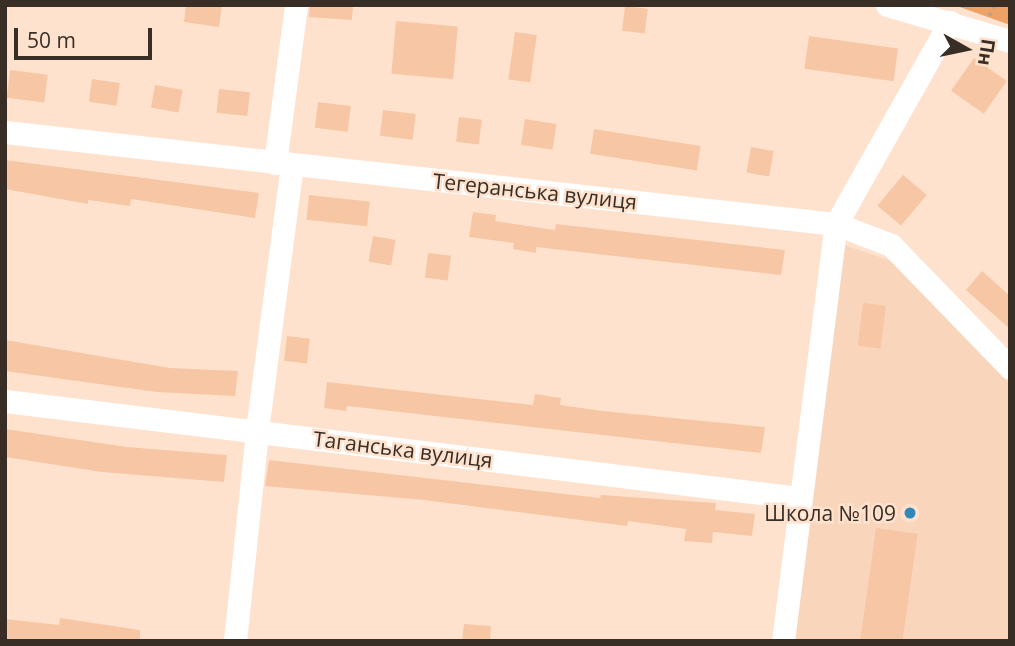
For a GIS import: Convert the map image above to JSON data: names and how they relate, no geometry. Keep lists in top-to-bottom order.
{
  "streets": {
    "street": ["Тегеранська вулиця", "Таганська вулиця"]
  },
  "places": ["Школа №109"],
  "scale_bar": "50 m",
  "north": "right"
}
